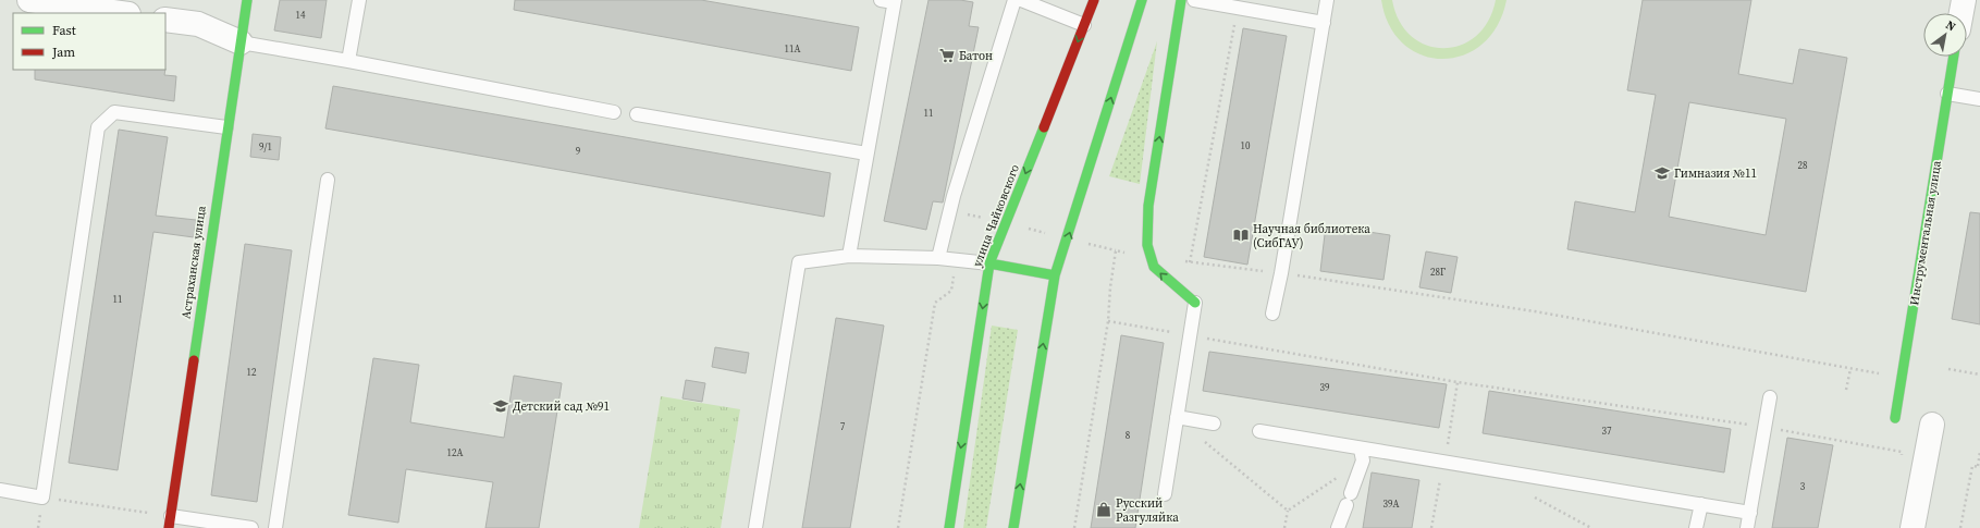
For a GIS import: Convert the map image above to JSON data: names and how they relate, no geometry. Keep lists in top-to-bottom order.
{
  "streets": {
    "main road": ["улица Чайковского", "Инструментальная улица", "Астраханская улица"]
  },
  "places": {
    "supermarket": ["Батон"],
    "school or university": ["Гимназия №11", "Детский сад №91"],
    "library": ["Научная библиотека (СибГАУ)"],
    "shop": ["Русский Разгуляйка"]
  },
  "house_numbers": [
    "14",
    "11А",
    "11",
    "10",
    "9/1",
    "9",
    "28",
    "28Г",
    "11",
    "12",
    "39",
    "7",
    "37",
    "8",
    "12А",
    "3",
    "39А"
  ],
  "legend": ["Fast", "Jam"],
  "north": "top right"
}
